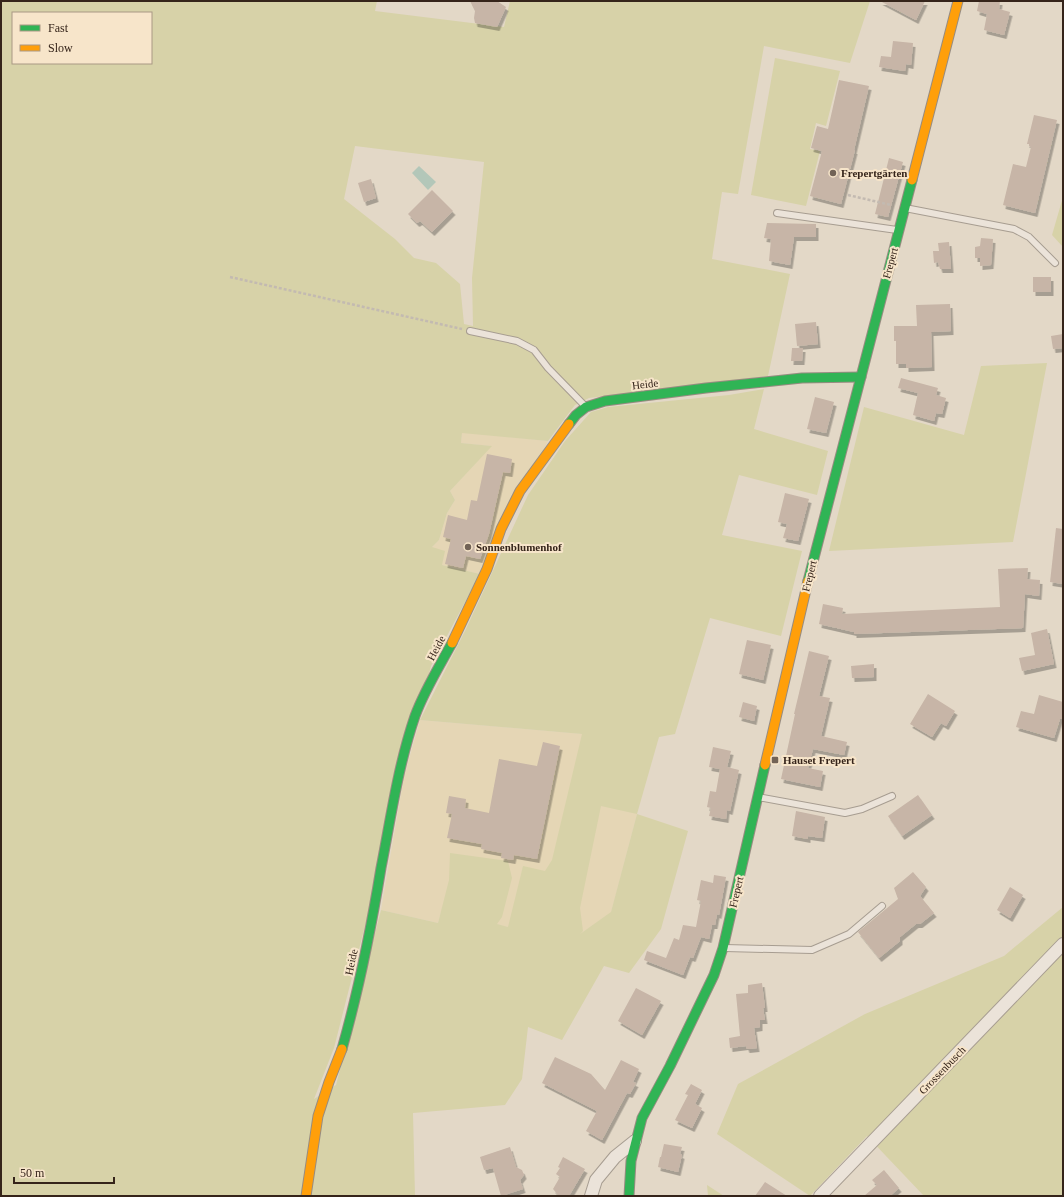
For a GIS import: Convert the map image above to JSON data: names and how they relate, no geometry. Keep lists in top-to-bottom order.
{
  "streets": {
    "street": ["Frepert", "Heide", "Grossenbusch"]
  },
  "crossings": [
    ["Frepert", "Heide"]
  ],
  "places": {
    "other": ["Frepertgärten", "Sonnenblumenhof"],
    "transit": ["Hauset Frepert"]
  },
  "legend": ["Fast", "Slow"],
  "scale_bar": "50 m"
}
